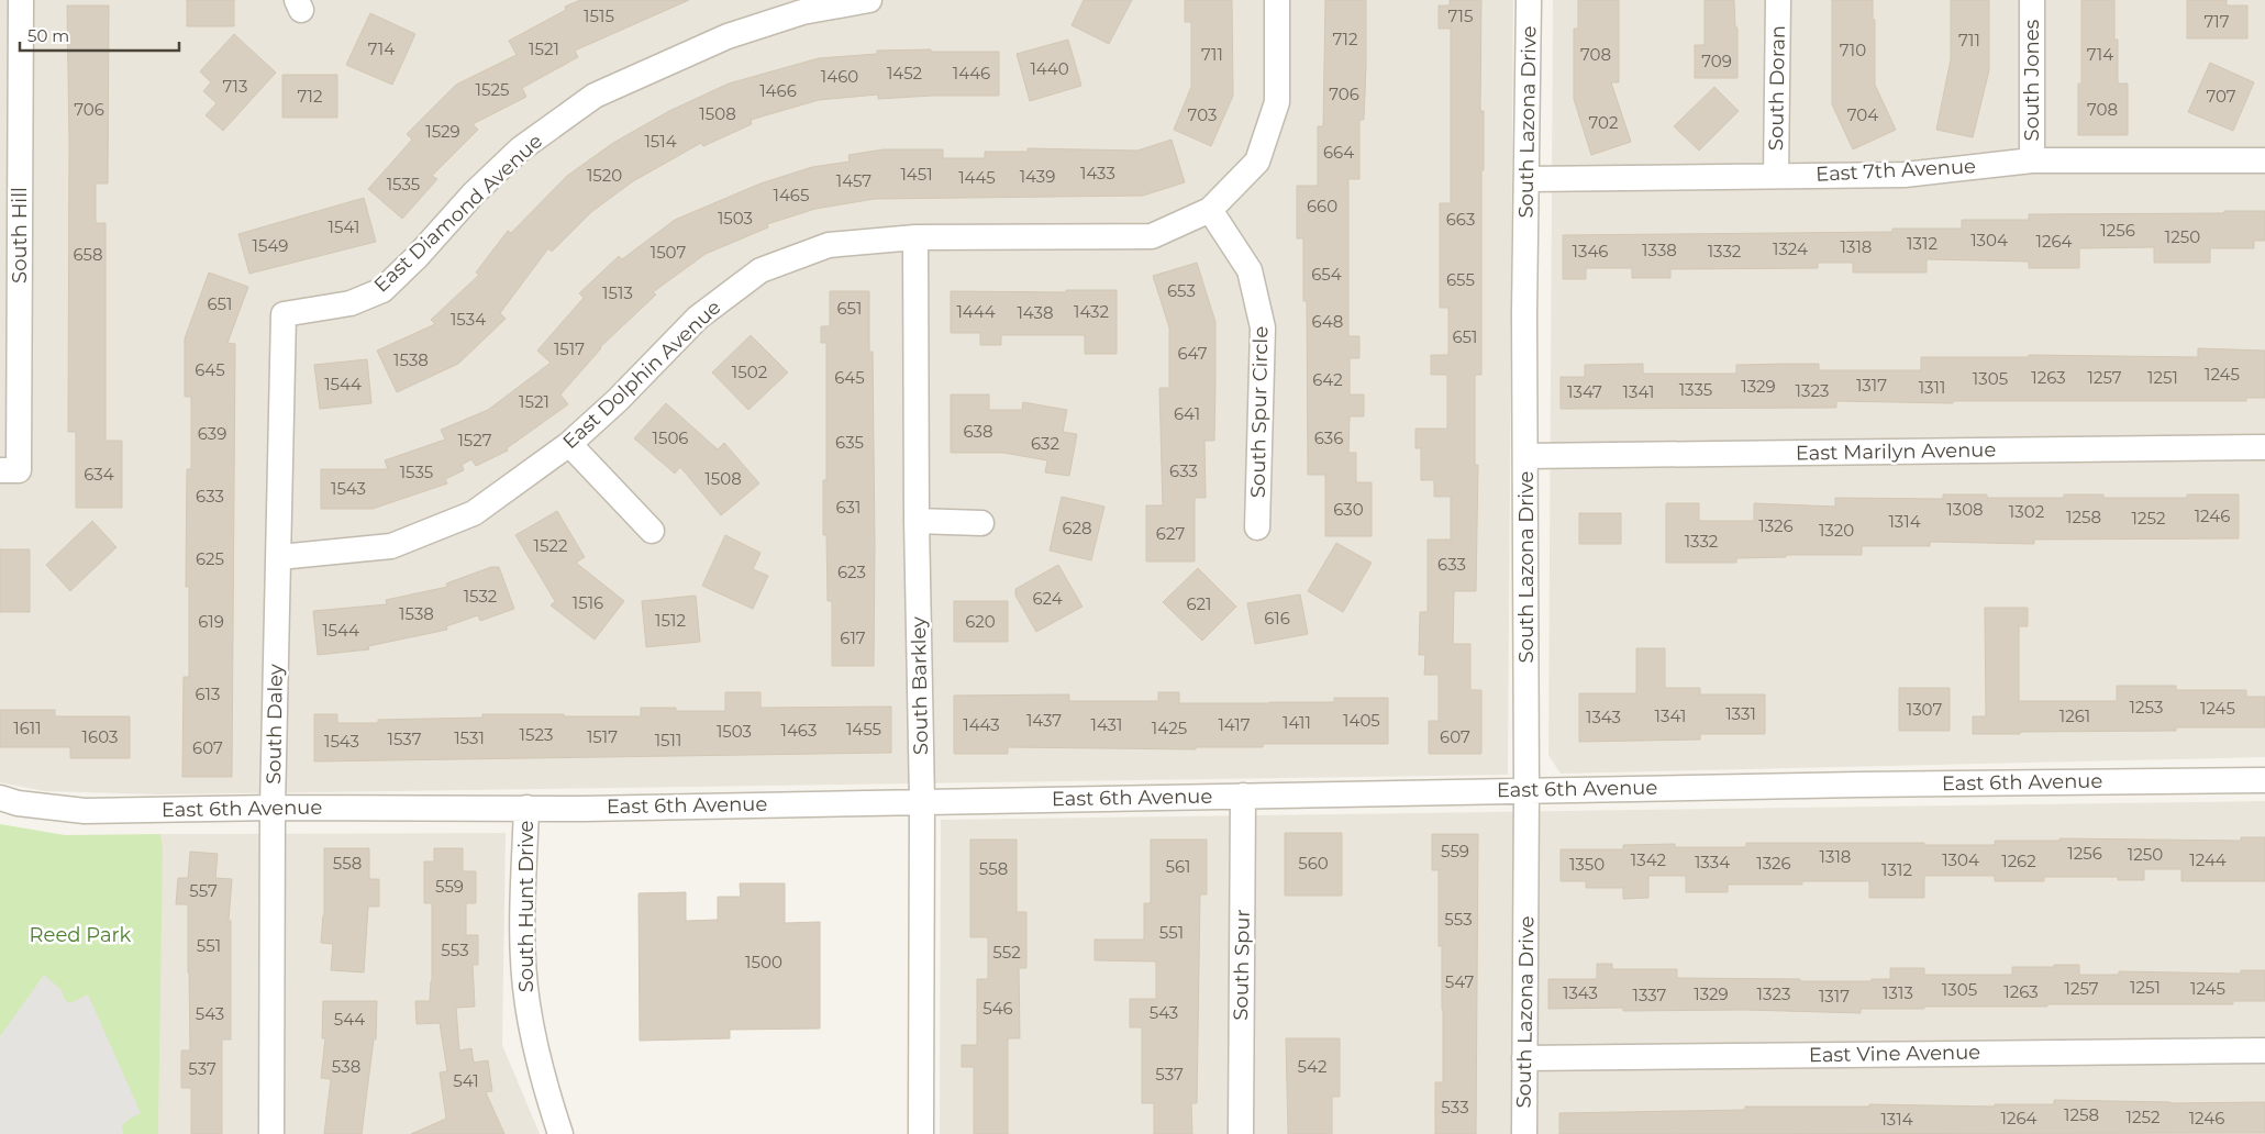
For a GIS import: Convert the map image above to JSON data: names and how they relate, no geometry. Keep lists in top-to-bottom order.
{
  "streets": {
    "street": [
      "South Jones",
      "South Doran",
      "South Lazona Drive",
      "East 7th Avenue",
      "East Diamond Avenue",
      "South Hill",
      "East Dolphin Avenue",
      "South Spur Circle",
      "East Marilyn Avenue",
      "South Barkley",
      "South Daley",
      "East 6th Avenue",
      "South Hunt Drive",
      "South Spur",
      "East Vine Avenue"
    ]
  },
  "crossings": [
    ["South Jones", "East 7th Avenue"],
    ["South Doran", "East 7th Avenue"],
    ["South Lazona Drive", "East 7th Avenue"],
    ["South Lazona Drive", "East Marilyn Avenue"],
    ["South Lazona Drive", "East 6th Avenue"],
    ["South Lazona Drive", "East Vine Avenue"],
    ["East Diamond Avenue", "South Daley"],
    ["East Dolphin Avenue", "South Spur Circle"],
    ["East Dolphin Avenue", "South Barkley"],
    ["East Dolphin Avenue", "South Daley"],
    ["South Barkley", "East 6th Avenue"],
    ["South Daley", "East 6th Avenue"],
    ["East 6th Avenue", "South Hunt Drive"],
    ["East 6th Avenue", "South Spur"]
  ],
  "parks": ["Reed Park"],
  "house_numbers": [
    "1515",
    "715",
    "717",
    "712",
    "711",
    "714",
    "1521",
    "710",
    "711",
    "708",
    "714",
    "709",
    "1440",
    "1452",
    "1446",
    "1460",
    "713",
    "1525",
    "1466",
    "706",
    "712",
    "707",
    "706",
    "708",
    "1508",
    "703",
    "704",
    "702",
    "1529",
    "1514",
    "664",
    "1433",
    "1451",
    "1520",
    "1439",
    "1445",
    "1457",
    "1535",
    "1465",
    "660",
    "1503",
    "663",
    "1541",
    "1256",
    "1250",
    "1304",
    "1264",
    "1312",
    "1549",
    "1318",
    "1324",
    "1338",
    "1346",
    "1332",
    "1507",
    "658",
    "654",
    "655",
    "653",
    "1513",
    "651",
    "651",
    "1444",
    "1432",
    "1438",
    "1534",
    "648",
    "651",
    "1517",
    "647",
    "1538",
    "645",
    "1502",
    "1245",
    "645",
    "1263",
    "1257",
    "1251",
    "1305",
    "642",
    "1544",
    "1317",
    "1329",
    "1311",
    "1335",
    "1323",
    "1347",
    "1341",
    "1521",
    "641",
    "638",
    "639",
    "1506",
    "636",
    "1527",
    "635",
    "632",
    "633",
    "1535",
    "634",
    "1508",
    "1543",
    "633",
    "631",
    "630",
    "1308",
    "1302",
    "1246",
    "1258",
    "1252",
    "1314",
    "1326",
    "628",
    "1320",
    "627",
    "1332",
    "1522",
    "625",
    "633",
    "623",
    "1532",
    "624",
    "1516",
    "621",
    "1538",
    "616",
    "1512",
    "619",
    "620",
    "1544",
    "617",
    "613",
    "1253",
    "1245",
    "1307",
    "1331",
    "1341",
    "1261",
    "1343",
    "1437",
    "1405",
    "1411",
    "1443",
    "1431",
    "1417",
    "1611",
    "1425",
    "1455",
    "1463",
    "1503",
    "1523",
    "1603",
    "1517",
    "607",
    "1531",
    "1537",
    "1511",
    "1543",
    "607",
    "559",
    "1256",
    "1250",
    "1318",
    "1342",
    "1304",
    "1244",
    "1262",
    "1334",
    "558",
    "560",
    "1326",
    "1350",
    "561",
    "558",
    "1312",
    "559",
    "557",
    "553",
    "551",
    "551",
    "553",
    "552",
    "1500",
    "547",
    "1251",
    "1257",
    "1245",
    "1305",
    "1263",
    "1343",
    "1313",
    "1329",
    "1323",
    "1337",
    "1317",
    "546",
    "543",
    "543",
    "544",
    "538",
    "542",
    "537",
    "537",
    "541",
    "533",
    "1258",
    "1252",
    "1264",
    "1246",
    "1314"
  ],
  "scale_bar": "50 m"
}
